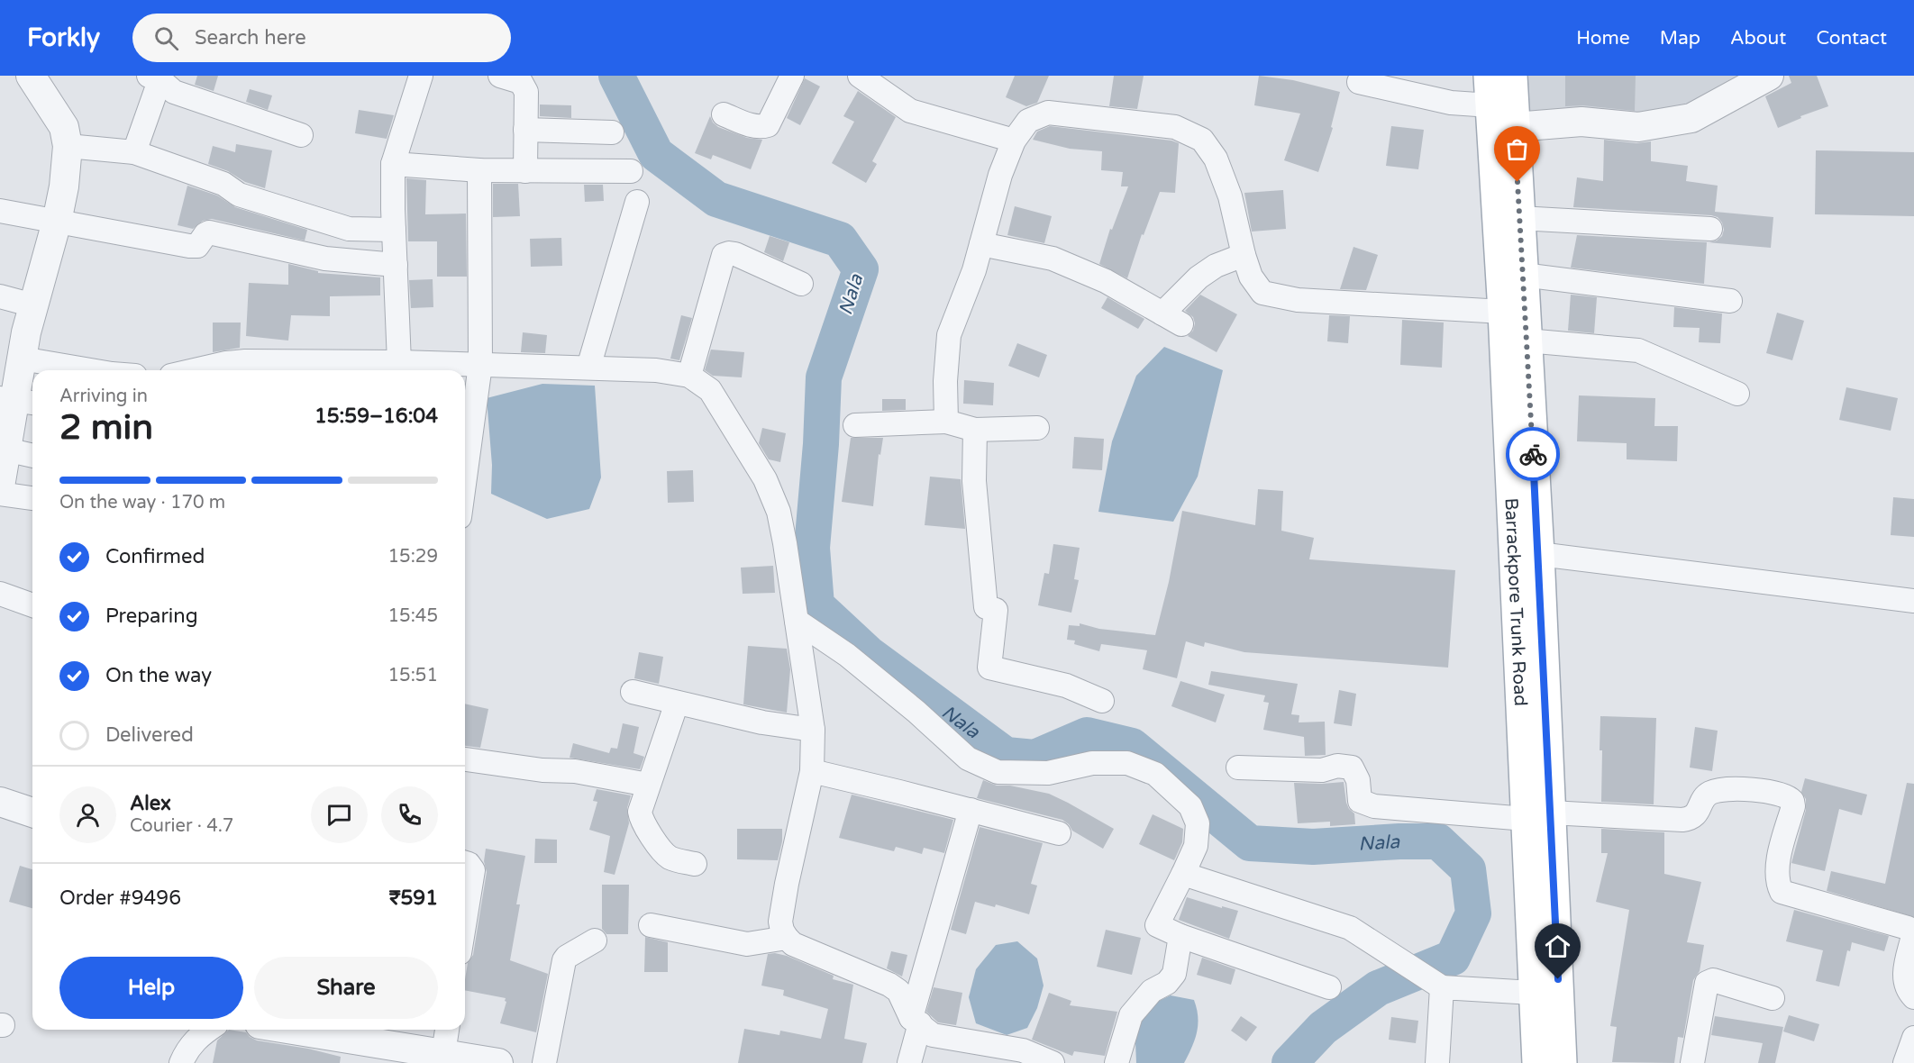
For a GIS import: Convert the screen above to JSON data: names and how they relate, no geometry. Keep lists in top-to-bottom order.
{
  "streets": {
    "main road": ["Barrackpore Trunk Road"]
  },
  "water": ["Nala"],
  "page": {
    "header": "Forkly",
    "search": "Search here",
    "nav": [
      "Home",
      "Map",
      "About",
      "Contact"
    ],
    "heading": ["2 min", "Arriving in", "15:59–16:04"],
    "panel": [
      "Alex",
      "Courier · 4.7",
      "Order #9496",
      "₹591"
    ],
    "bar": "On the way · 170 m",
    "list": [
      ["Confirmed", "15:29"],
      ["Preparing", "15:45"],
      ["On the way", "15:51"],
      "Delivered"
    ],
    "buttons": ["Help", "Share"]
  }
}
